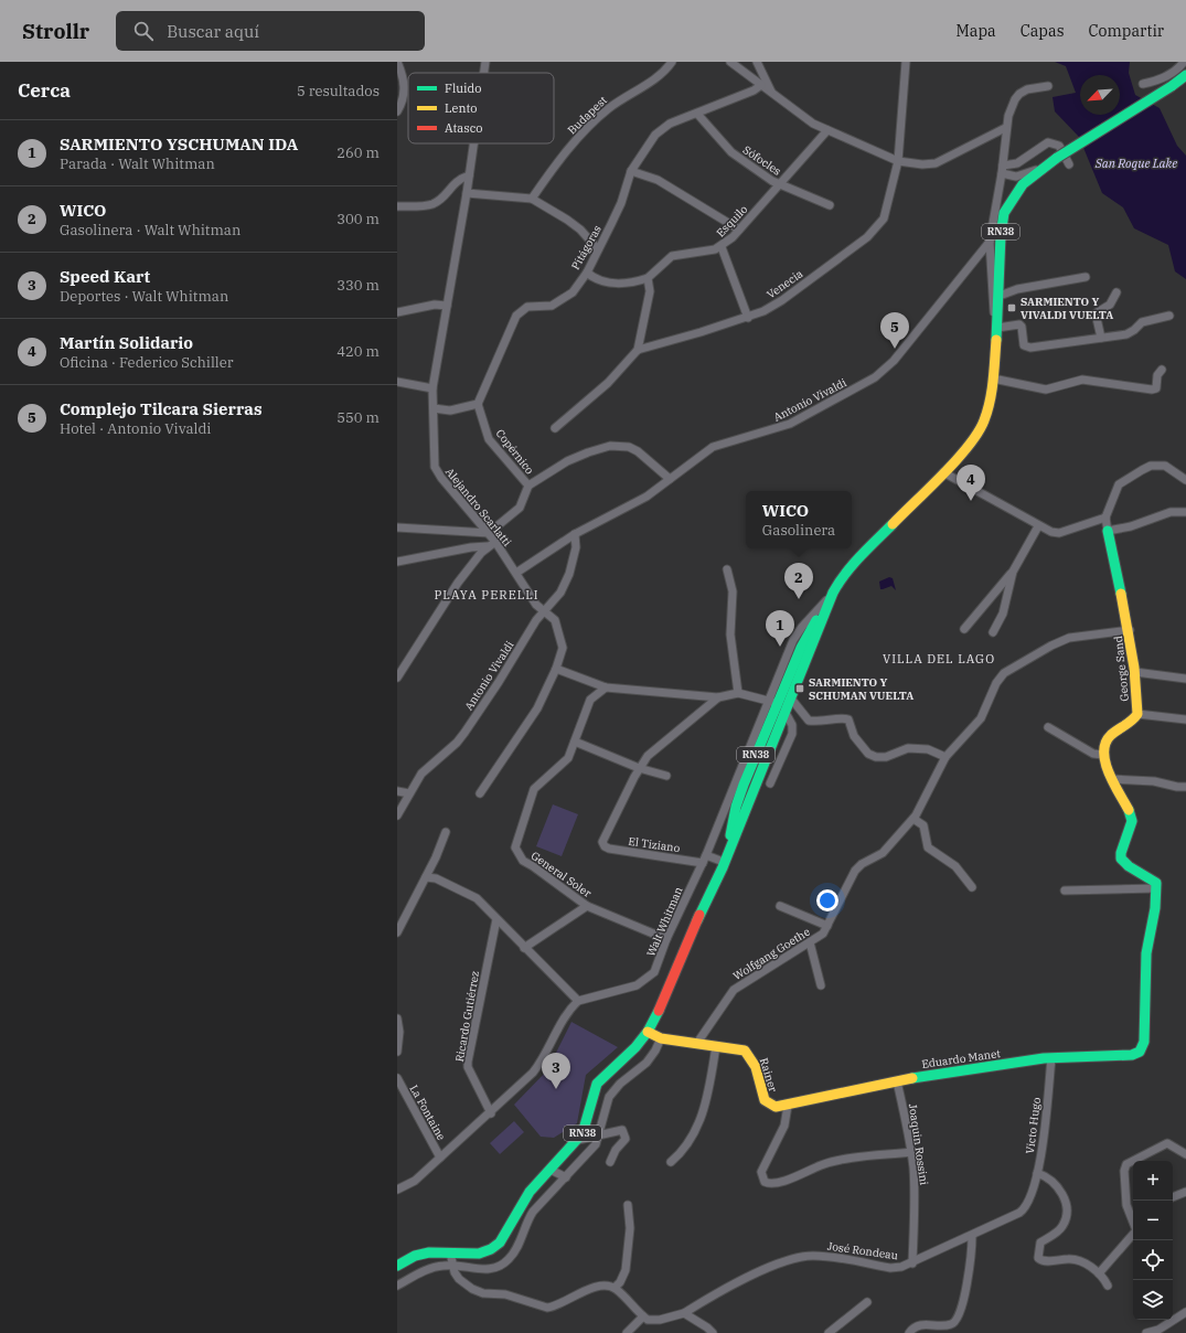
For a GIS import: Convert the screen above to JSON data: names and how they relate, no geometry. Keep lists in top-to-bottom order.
{
  "streets": {
    "main road": [
      "RN38",
      "George Sand",
      "Eduardo Manet",
      "Rainer"
    ],
    "street": [
      "Budapest",
      "Sófocles",
      "Esquilo",
      "Pitágoras",
      "Venecia",
      "Antonio Vivaldi",
      "Copérnico",
      "Alejandro Scarlatti",
      "El Tiziano",
      "General Soler",
      "Walt Whitman",
      "Wolfgang Goethe",
      "Ricardo Gutiérrez",
      "La Fontaine",
      "Victo Hugo",
      "Joaquin Rossini",
      "José Rondeau"
    ]
  },
  "crossings": [
    ["Sófocles", "Esquilo"],
    ["Sófocles", "Pitágoras"],
    ["RN38", "Walt Whitman"],
    ["RN38", "Rainer"],
    ["Pitágoras", "Copérnico"],
    ["Antonio Vivaldi", "Alejandro Scarlatti"],
    ["George Sand", "Wolfgang Goethe"],
    ["El Tiziano", "Walt Whitman"],
    ["General Soler", "Walt Whitman"],
    ["Wolfgang Goethe", "Rainer"],
    ["Eduardo Manet", "Rainer"],
    ["Eduardo Manet", "Victo Hugo"],
    ["Eduardo Manet", "Joaquin Rossini"],
    ["Victo Hugo", "José Rondeau"],
    ["Joaquin Rossini", "José Rondeau"]
  ],
  "districts": ["PLAYA PERELLI", "VILLA DEL LAGO"],
  "water": ["San Roque Lake"],
  "places": {
    "transit": ["SARMIENTO Y VIVALDI VUELTA", "SARMIENTO Y SCHUMAN VUELTA"]
  },
  "legend": ["Fluido", "Lento", "Atasco"],
  "north": "bottom left",
  "page": {
    "header": "Strollr",
    "search": "Buscar aquí",
    "nav": ["Mapa", "Capas", "Compartir"],
    "heading": ["Cerca", "5 resultados"],
    "list": [
      {
        "mark": "1",
        "name": "SARMIENTO YSCHUMAN IDA",
        "note": "Parada · Walt Whitman",
        "value": "260 m"
      },
      {
        "mark": "2",
        "name": "WICO",
        "note": "Gasolinera · Walt Whitman",
        "value": "300 m"
      },
      {
        "mark": "3",
        "name": "Speed Kart",
        "note": "Deportes · Walt Whitman",
        "value": "330 m"
      },
      {
        "mark": "4",
        "name": "Martín Solidario",
        "note": "Oficina · Federico Schiller",
        "value": "420 m"
      },
      {
        "mark": "5",
        "name": "Complejo Tilcara Sierras",
        "note": "Hotel · Antonio Vivaldi",
        "value": "550 m"
      }
    ],
    "pins": [
      "5",
      "4",
      "2",
      "1",
      "3"
    ],
    "popup": ["WICO", "Gasolinera"],
    "map_buttons": ["+", "−"]
  }
}
